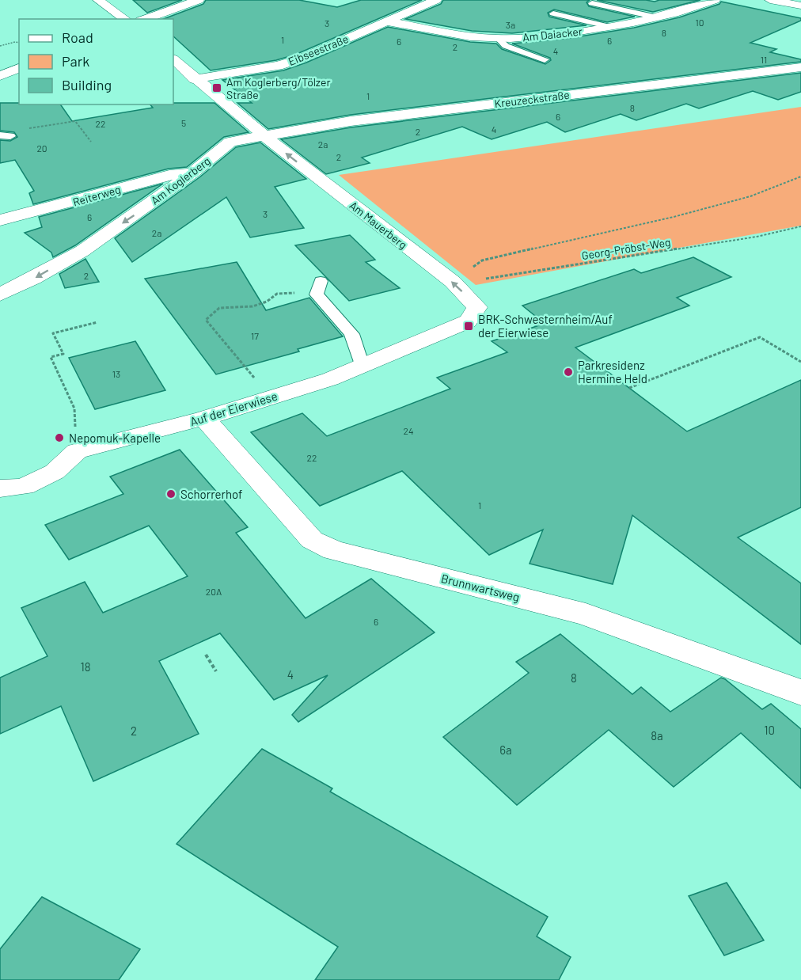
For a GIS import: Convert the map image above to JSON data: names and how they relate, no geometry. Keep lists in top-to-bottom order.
{
  "streets": {
    "street": [
      "Am Daiacker",
      "Eibseestraße",
      "Kreuzeckstraße",
      "Am Koglerberg",
      "Reiterweg",
      "Am Mauerberg",
      "Auf der Eierwiese",
      "Brunnwartsweg"
    ],
    "path": ["Georg-Pröbst-Weg"]
  },
  "crossings": [
    ["Am Daiacker", "Eibseestraße"],
    ["Kreuzeckstraße", "Am Koglerberg"],
    ["Kreuzeckstraße", "Am Mauerberg"],
    ["Am Koglerberg", "Reiterweg"],
    ["Am Koglerberg", "Am Mauerberg"],
    ["Am Mauerberg", "Georg-Pröbst-Weg"],
    ["Am Mauerberg", "Auf der Eierwiese"],
    ["Auf der Eierwiese", "Brunnwartsweg"]
  ],
  "one_way": ["Am Koglerberg", "Am Mauerberg"],
  "places": {
    "transit": ["Am Koglerberg/Tölzer Straße", "BRK-Schwesternheim/Auf der Eierwiese"],
    "other": ["Parkresidenz Hermine Held", "Nepomuk-Kapelle", "Schorrerhof"]
  },
  "house_numbers": [
    "10",
    "3",
    "3a",
    "8",
    "1",
    "6",
    "6",
    "2",
    "4",
    "11",
    "1",
    "8",
    "6",
    "5",
    "22",
    "4",
    "2",
    "2a",
    "20",
    "2",
    "3",
    "6",
    "2a",
    "2",
    "17",
    "13",
    "24",
    "22",
    "1",
    "20A",
    "6",
    "18",
    "4",
    "8",
    "10",
    "2",
    "8a",
    "6a"
  ],
  "legend": ["Road", "Park", "Building"]
}
